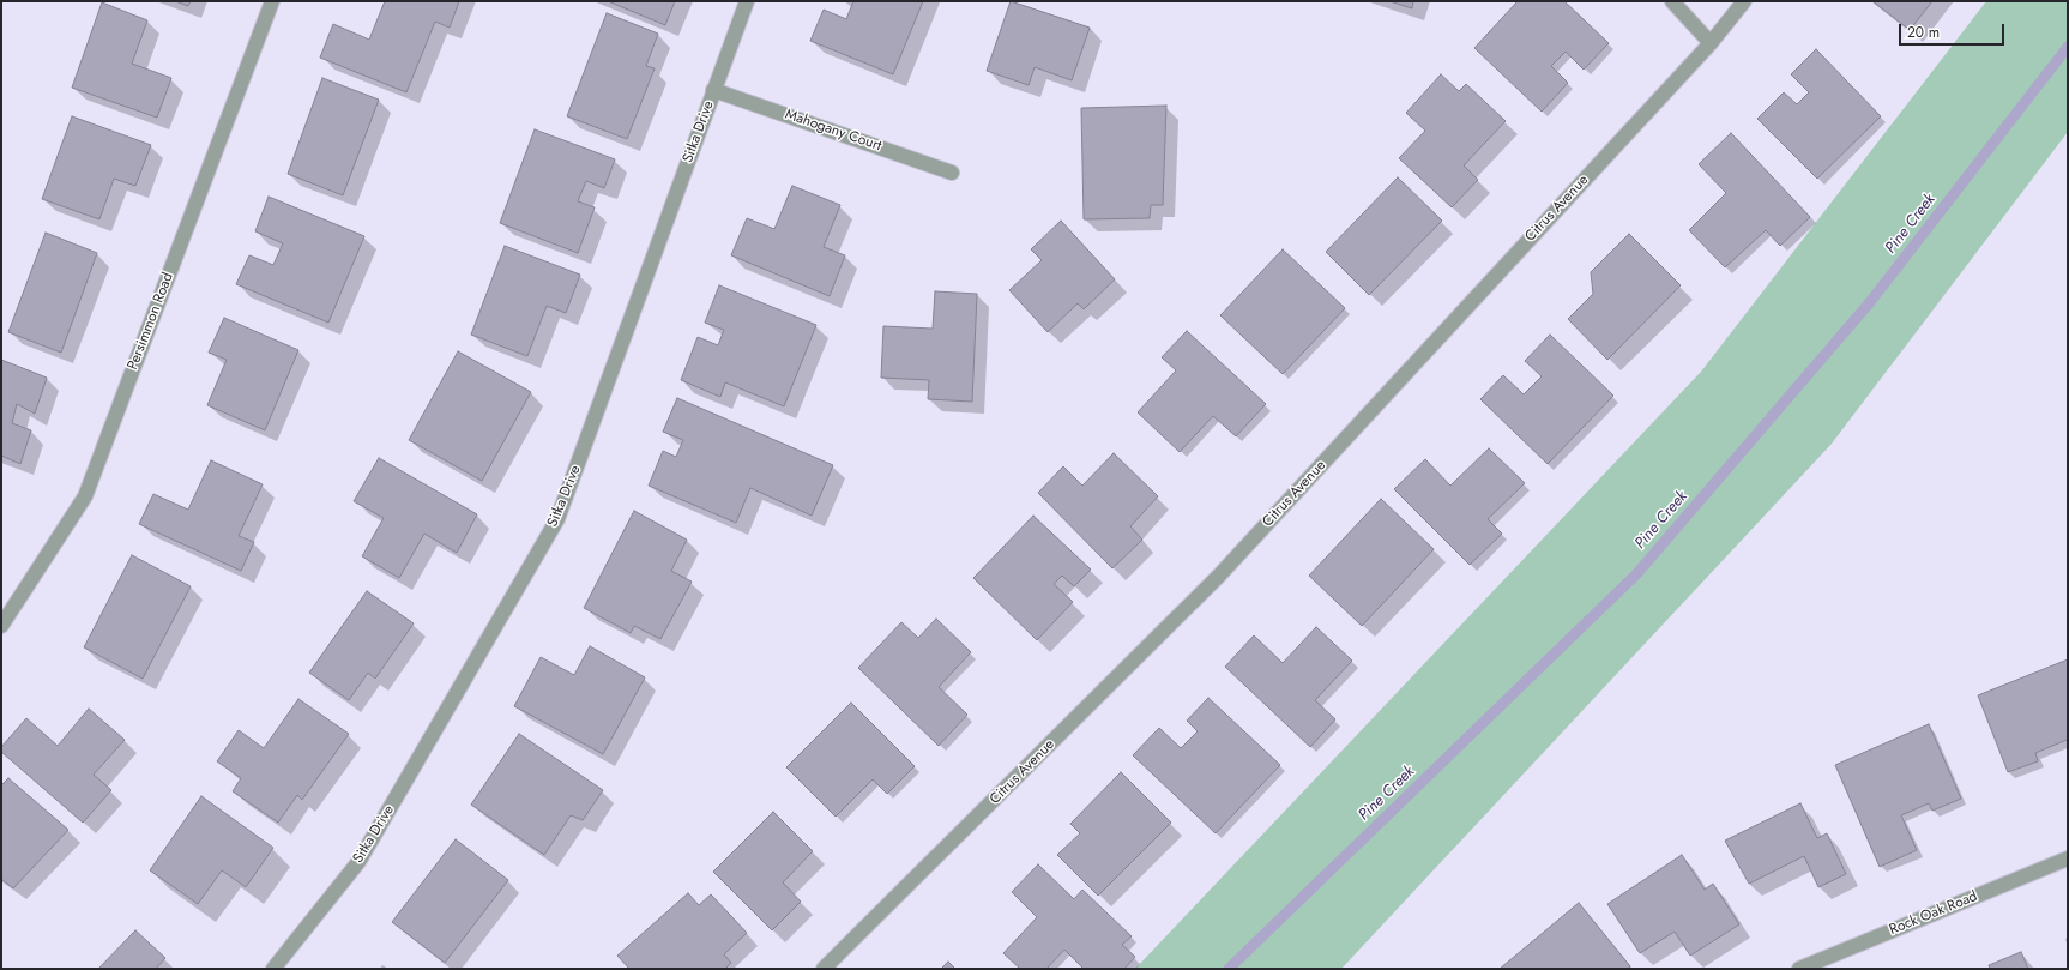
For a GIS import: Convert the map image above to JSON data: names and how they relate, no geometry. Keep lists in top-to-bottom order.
{
  "streets": {
    "street": [
      "Mahogany Court",
      "Sitka Drive",
      "Citrus Avenue",
      "Persimmon Road",
      "Rock Oak Road"
    ]
  },
  "crossings": [
    ["Mahogany Court", "Sitka Drive"]
  ],
  "water": ["Pine Creek"],
  "scale_bar": "20 m"
}
